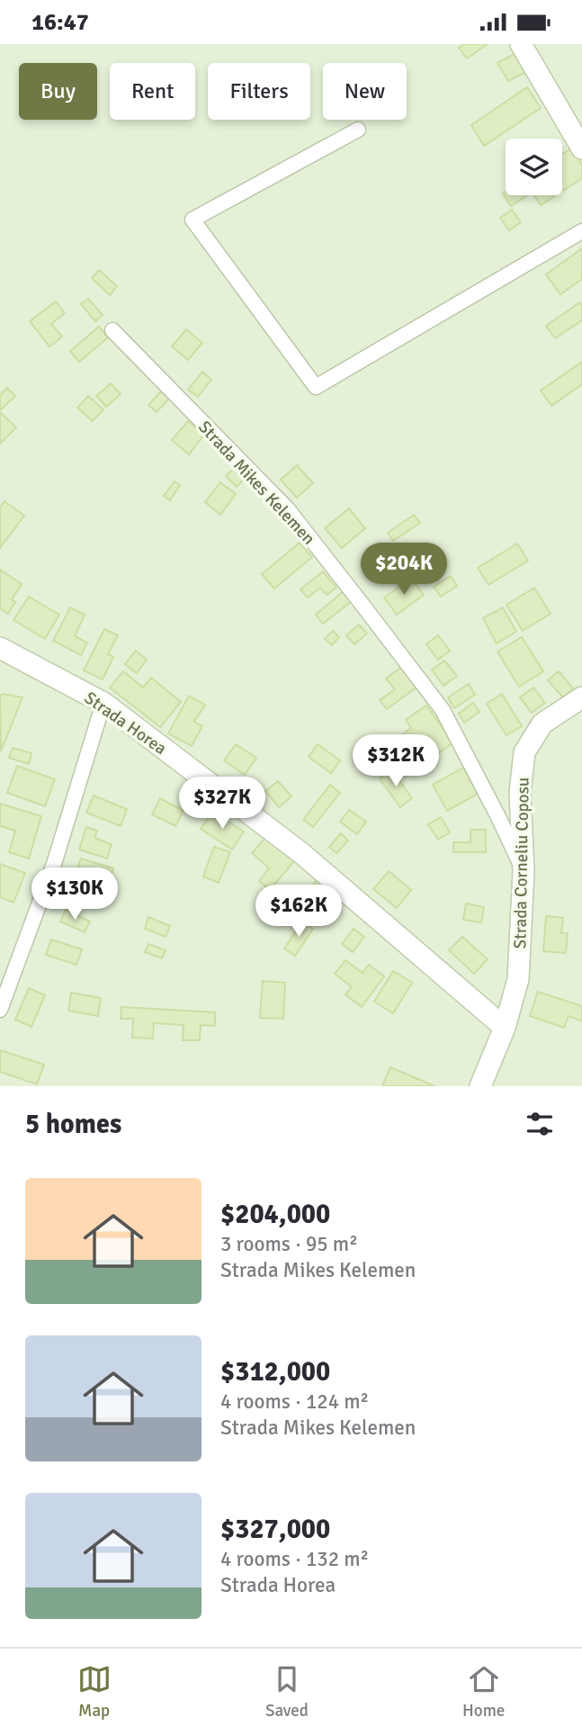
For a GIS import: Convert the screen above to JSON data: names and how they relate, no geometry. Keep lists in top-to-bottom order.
{
  "streets": {
    "street": ["Strada Mikes Kelemen", "Strada Horea", "Strada Corneliu Coposu"]
  },
  "crossings": [
    ["Strada Mikes Kelemen", "Strada Corneliu Coposu"],
    ["Strada Horea", "Strada Corneliu Coposu"]
  ],
  "page": {
    "status": "16:47",
    "chip": [
      "Buy",
      "Rent",
      "Filters",
      "New"
    ],
    "price": [
      "$204K",
      "$312K",
      "$327K",
      "$130K",
      "$162K"
    ],
    "heading": "5 homes",
    "list": [
      {
        "name": "$204,000",
        "note": "3 rooms · 95 m² · Strada Mikes Kelemen"
      },
      {
        "name": "$312,000",
        "note": "4 rooms · 124 m² · Strada Mikes Kelemen"
      },
      {
        "name": "$327,000",
        "note": "4 rooms · 132 m² · Strada Horea"
      }
    ],
    "tabs": ["Map", "Saved", "Home"]
  }
}
